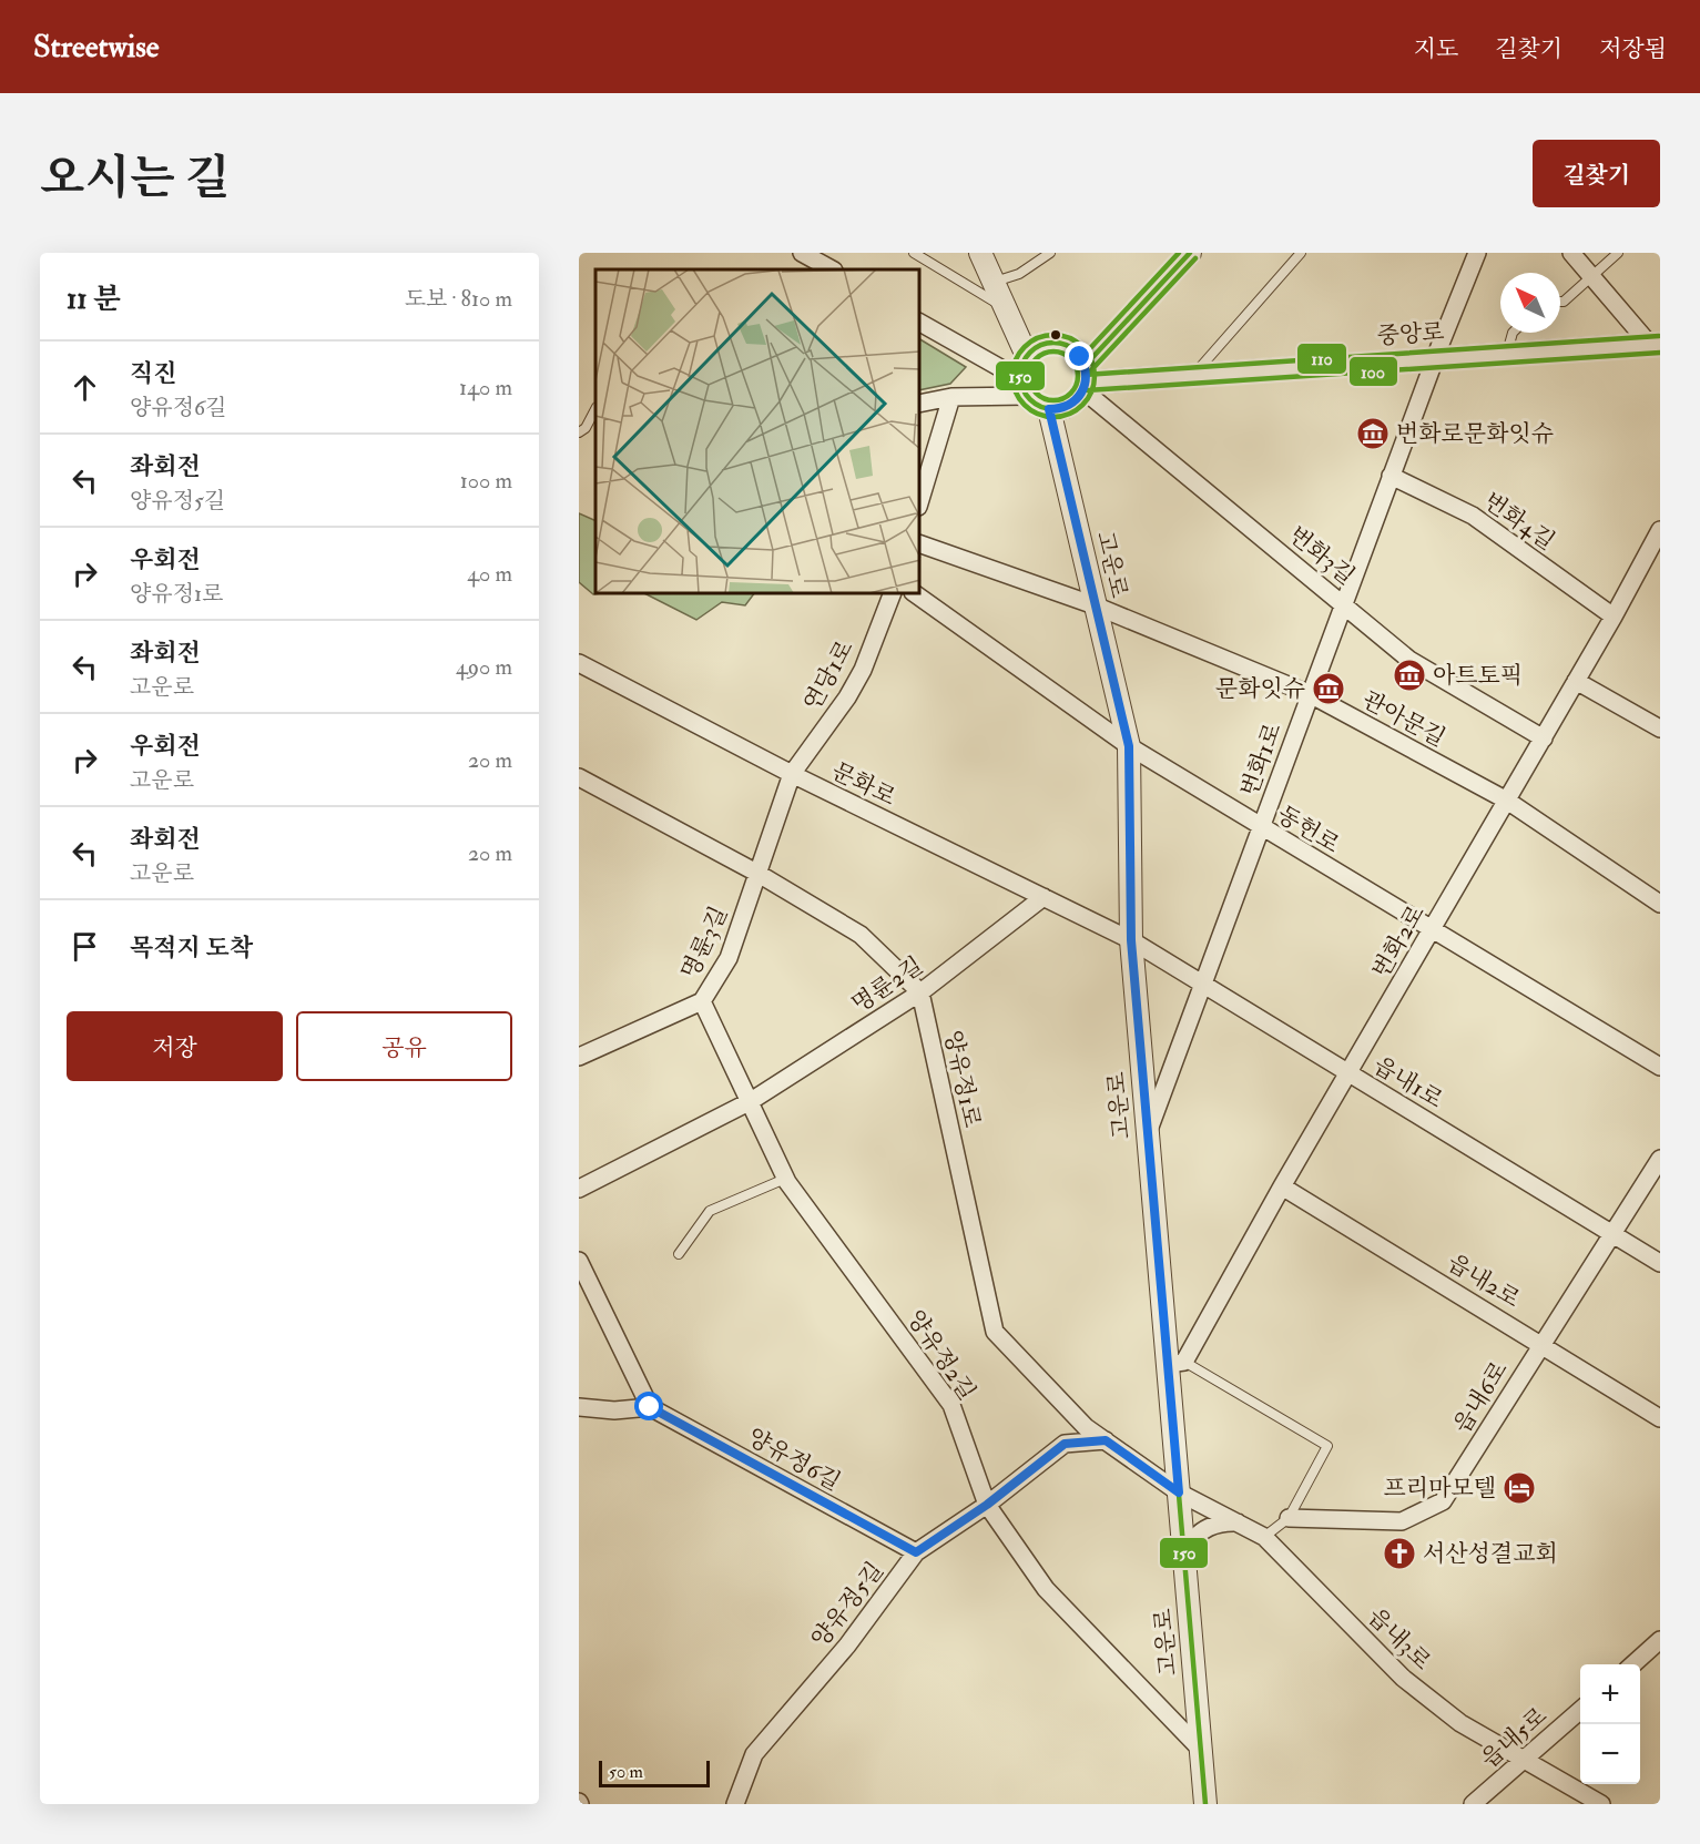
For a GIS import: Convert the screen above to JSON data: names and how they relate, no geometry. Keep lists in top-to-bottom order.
{
  "streets": {
    "street": [
      "중앙로",
      "번화4길",
      "번화3길",
      "고운로",
      "연당1로",
      "관아문길",
      "번화1로",
      "문화로",
      "동헌로",
      "번화2로",
      "명륜3길",
      "명륜2길",
      "양유정1로",
      "읍내1로",
      "읍내2로",
      "양유정2길",
      "읍내6로",
      "양유정6길",
      "양유정5길",
      "읍내3로",
      "읍내5로"
    ]
  },
  "crossings": [
    ["중앙로", "번화3길"],
    ["중앙로", "고운로"],
    ["중앙로", "번화1로"],
    ["번화4길", "번화1로"],
    ["번화4길", "번화2로"],
    ["번화3길", "고운로"],
    ["번화3길", "번화1로"],
    ["번화3길", "번화2로"],
    ["고운로", "관아문길"],
    ["고운로", "번화1로"],
    ["고운로", "문화로"],
    ["고운로", "동헌로"],
    ["고운로", "번화2로"],
    ["고운로", "양유정1로"],
    ["고운로", "읍내1로"],
    ["고운로", "양유정2길"],
    ["고운로", "읍내3로"],
    ["연당1로", "문화로"],
    ["연당1로", "명륜3길"],
    ["관아문길", "번화1로"],
    ["관아문길", "번화2로"],
    ["번화1로", "동헌로"],
    ["번화1로", "읍내1로"],
    ["문화로", "명륜3길"],
    ["문화로", "명륜2길"],
    ["문화로", "읍내1로"],
    ["동헌로", "번화2로"],
    ["번화2로", "읍내1로"],
    ["번화2로", "읍내2로"],
    ["명륜2길", "양유정1로"],
    ["명륜2길", "양유정2길"],
    ["양유정1로", "양유정5길"],
    ["양유정1로", "읍내3로"],
    ["읍내1로", "읍내6로"],
    ["읍내2로", "읍내6로"],
    ["양유정2길", "양유정5길"],
    ["양유정6길", "양유정5길"],
    ["읍내3로", "읍내5로"]
  ],
  "places": {
    "museum": ["번화로문화잇슈", "아트토픽", "문화잇슈"],
    "hotel": ["프리마모텔"],
    "church": ["서산성결교회"]
  },
  "lines": ["transit line 150", "transit line 110", "transit line 100"],
  "scale_bar": "50 m",
  "north": "top left",
  "page": {
    "header": "Streetwise",
    "nav": ["지도", "길찾기", "저장됨"],
    "title": "오시는 길",
    "buttons": [
      "길찾기",
      ["저장", "공유"]
    ],
    "heading": ["11 분", "도보 · 810 m"],
    "list": [
      ["직진", "양유정6길", "140 m"],
      ["좌회전", "양유정5길", "100 m"],
      ["우회전", "양유정1로", "40 m"],
      ["좌회전", "고운로", "490 m"],
      ["우회전", "고운로", "20 m"],
      ["좌회전", "고운로", "20 m"],
      "목적지 도착"
    ],
    "map_buttons": ["+", "−"],
    "scale": "50 m"
  }
}
